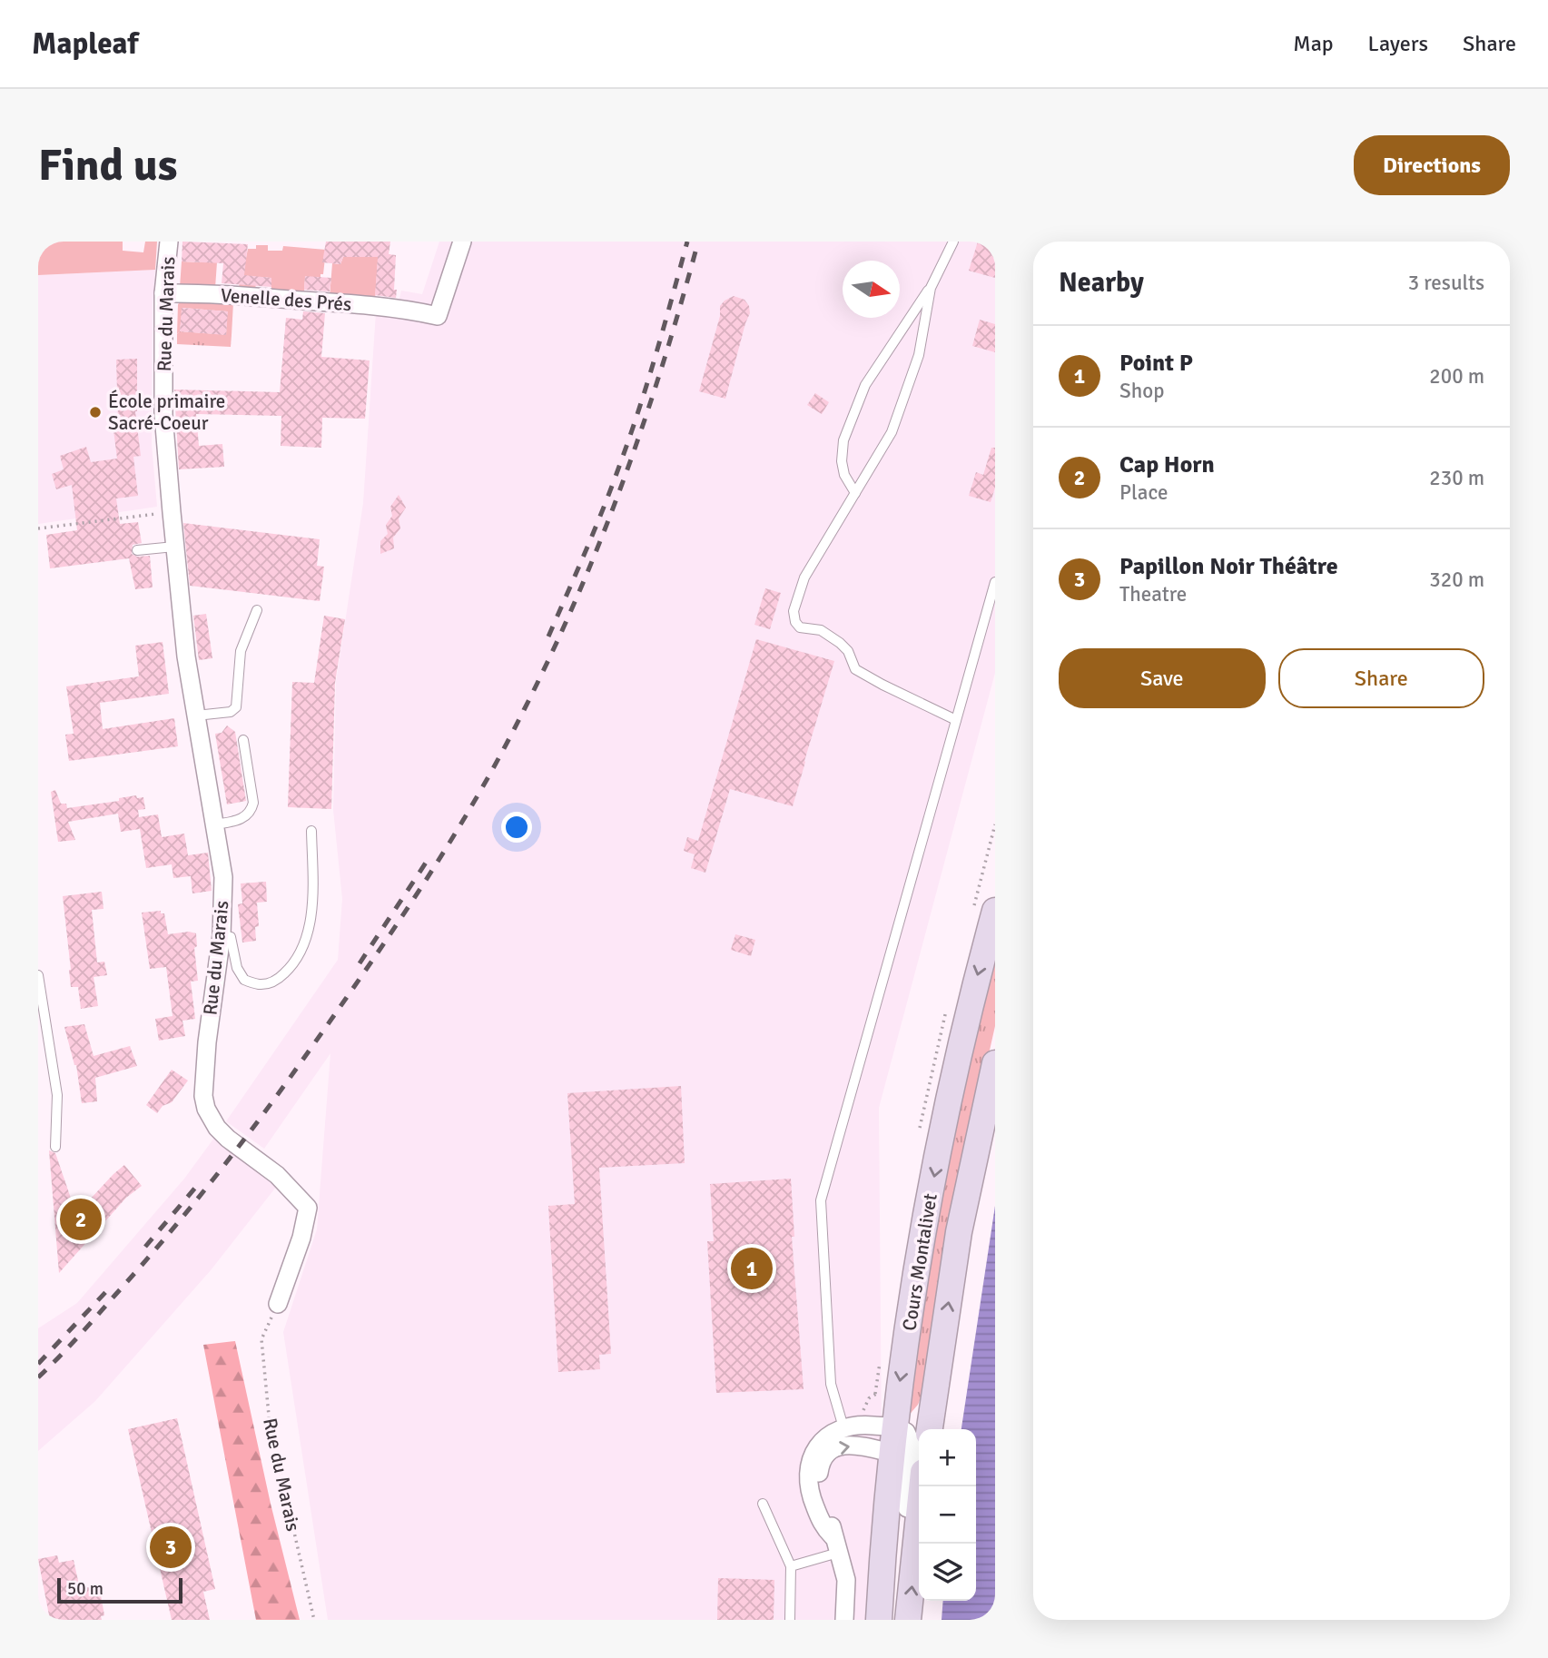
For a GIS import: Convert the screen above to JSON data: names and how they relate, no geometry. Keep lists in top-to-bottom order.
{
  "streets": {
    "main road": ["Cours Montalivet"],
    "street": ["Venelle des Prés", "Rue du Marais"]
  },
  "crossings": [
    ["Venelle des Prés", "Rue du Marais"]
  ],
  "places": ["École primaire Sacré-Coeur"],
  "scale_bar": "50 m",
  "north": "right",
  "page": {
    "header": "Mapleaf",
    "nav": ["Map", "Layers", "Share"],
    "buttons": [
      "Directions",
      ["Save", "Share"]
    ],
    "title": "Find us",
    "heading": ["Nearby", "3 results"],
    "list": [
      {
        "mark": "1",
        "name": "Point P",
        "note": "Shop",
        "value": "200 m"
      },
      {
        "mark": "2",
        "name": "Cap Horn",
        "note": "Place",
        "value": "230 m"
      },
      {
        "mark": "3",
        "name": "Papillon Noir Théâtre",
        "note": "Theatre",
        "value": "320 m"
      }
    ],
    "pins": ["2", "1", "3"],
    "map_buttons": ["+", "−"],
    "scale": "50 m"
  }
}
